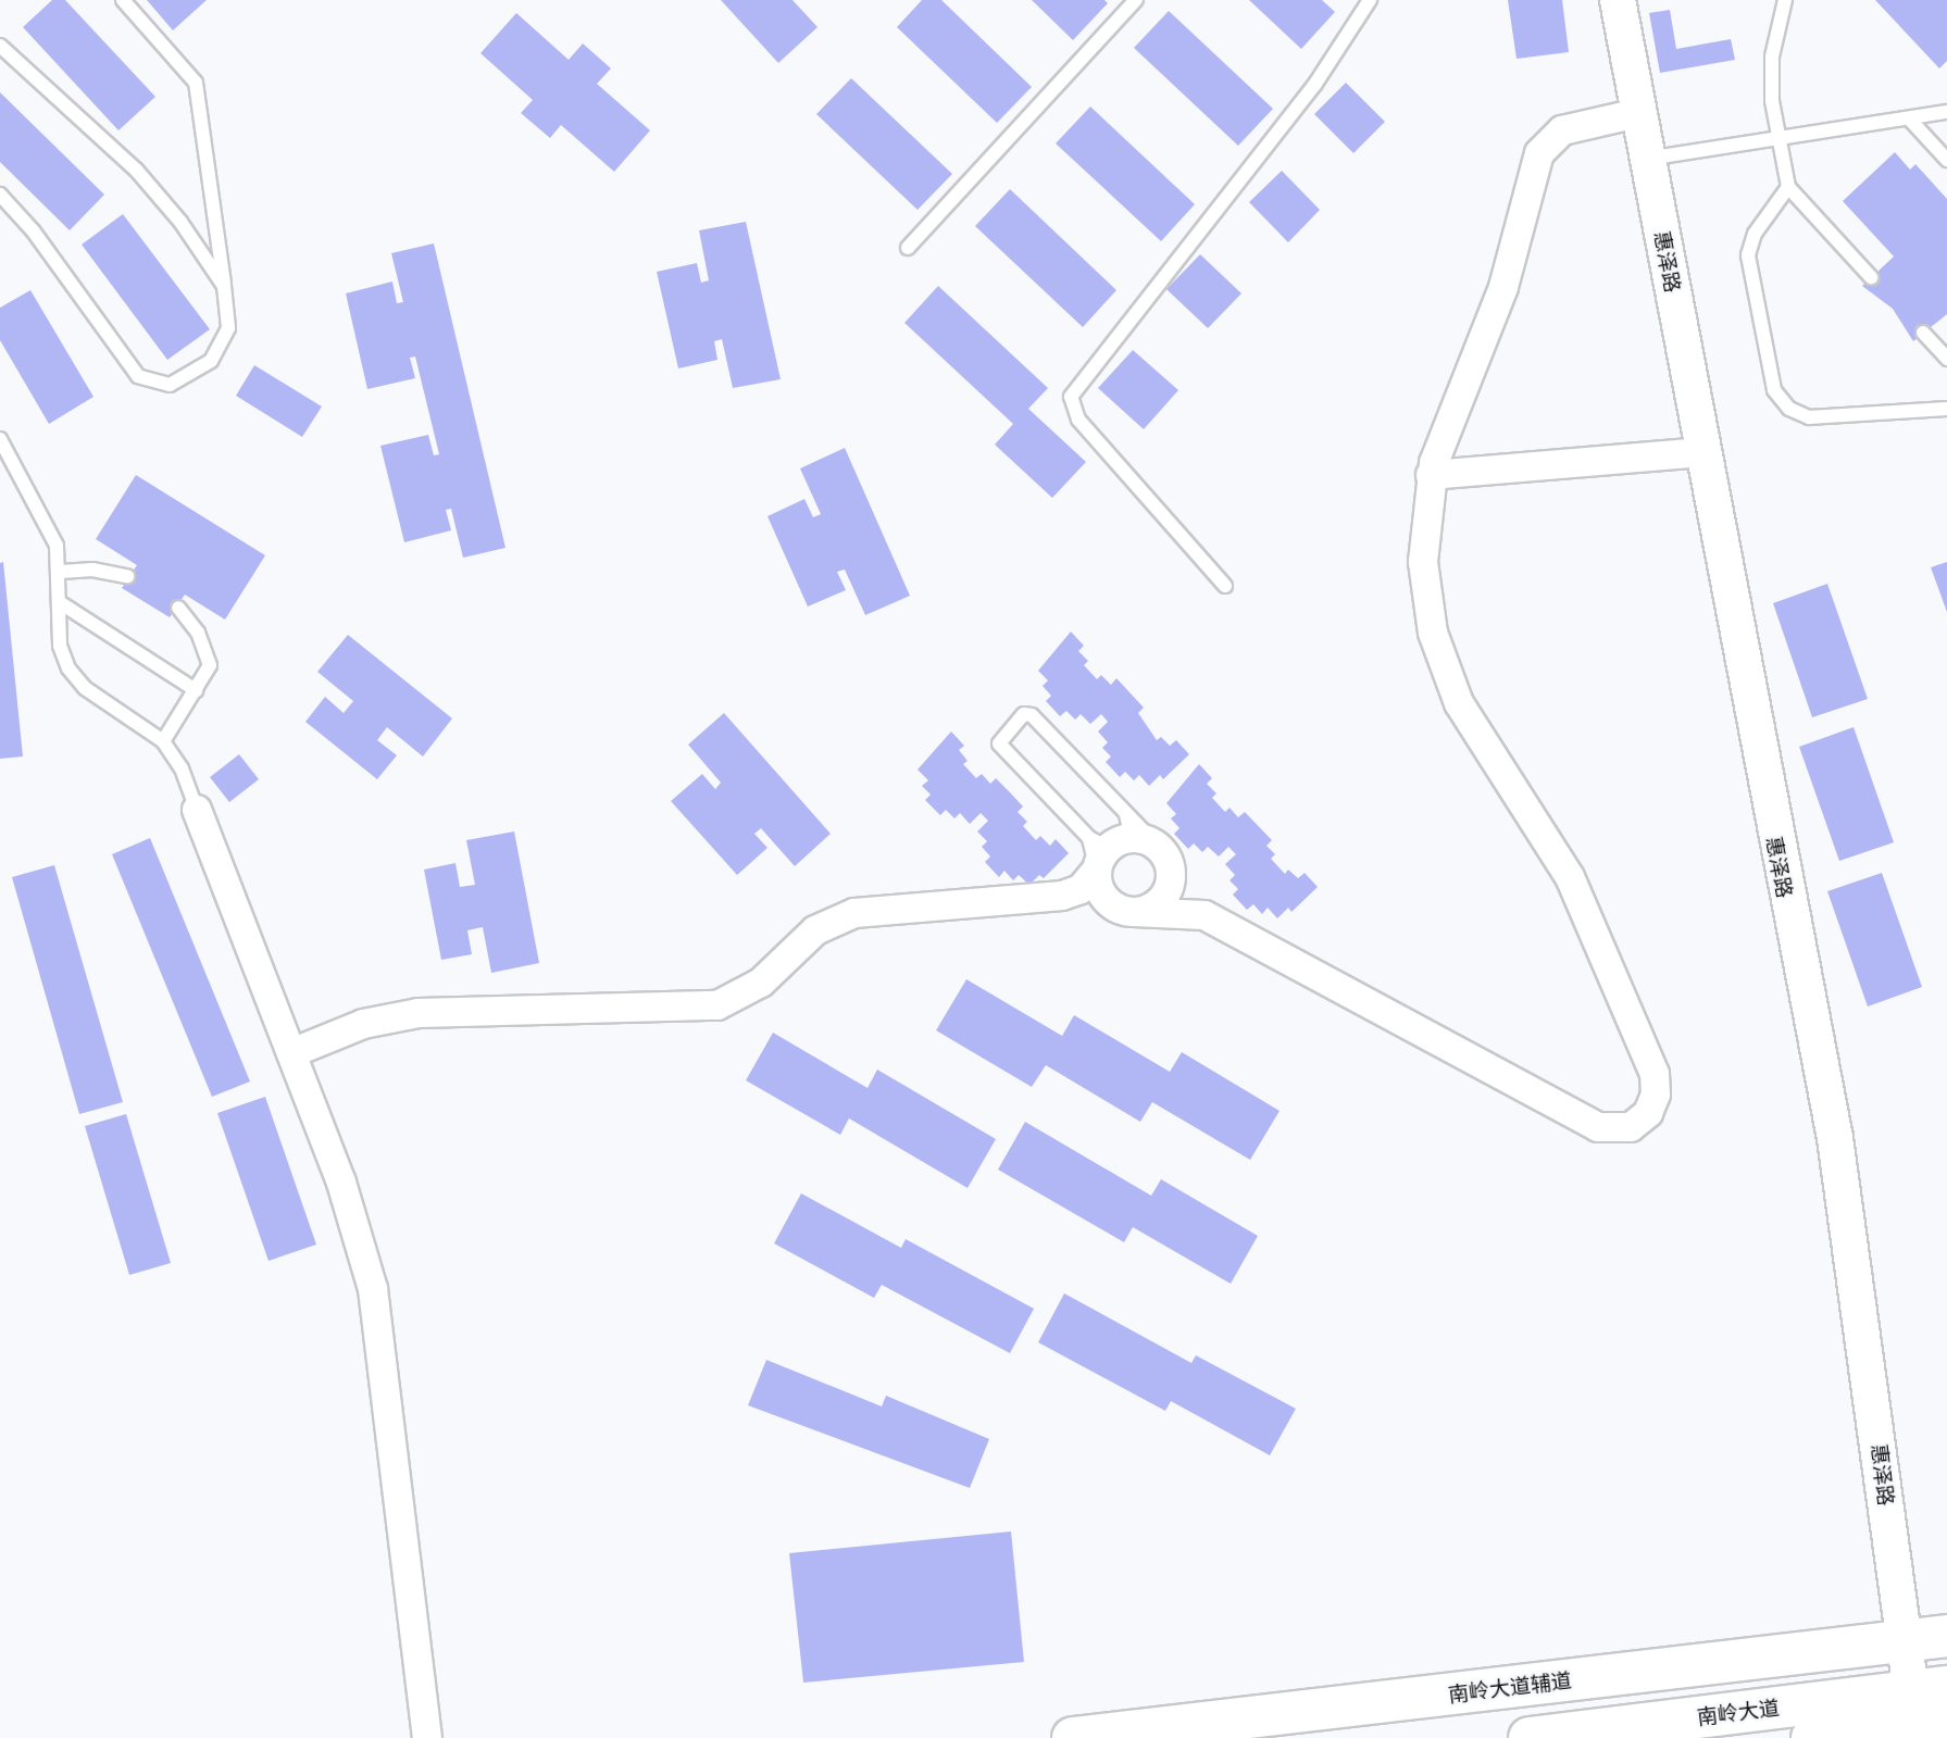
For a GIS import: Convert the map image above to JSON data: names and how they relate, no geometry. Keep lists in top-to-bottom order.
{
  "streets": {
    "main road": ["南岭大道辅道", "南岭大道"],
    "street": ["惠泽路"]
  },
  "crossings": [
    ["惠泽路", "南岭大道辅道"],
    ["惠泽路", "南岭大道"]
  ]
}
